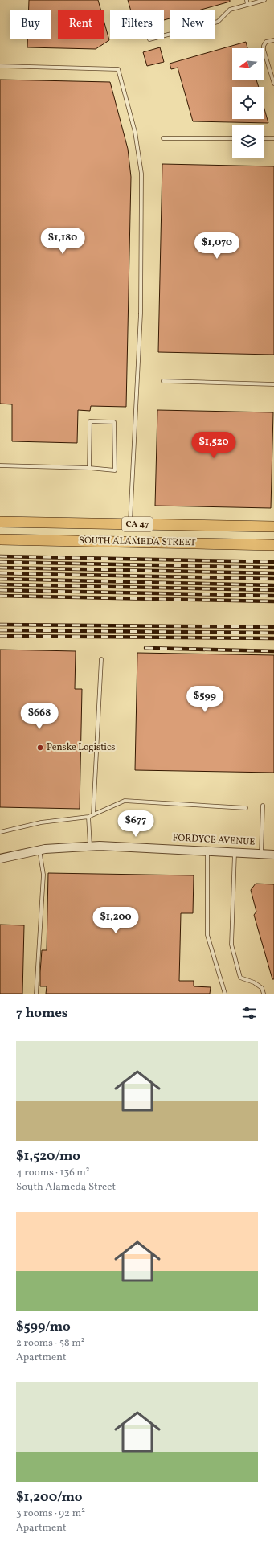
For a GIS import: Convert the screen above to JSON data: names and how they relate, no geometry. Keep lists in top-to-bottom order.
{
  "streets": {
    "main road": ["CA 47", "SOUTH ALAMEDA STREET"],
    "street": ["FORDYCE AVENUE"]
  },
  "places": ["Penske Logistics"],
  "north": "left",
  "page": {
    "chip": [
      "Buy",
      "Rent",
      "Filters",
      "New"
    ],
    "price": [
      "$1,180",
      "$1,070",
      "$1,520",
      "$599",
      "$668",
      "$677",
      "$1,200"
    ],
    "heading": "7 homes",
    "list": [
      {
        "name": "$1,520/mo",
        "note": "4 rooms · 136 m² · South Alameda Street"
      },
      {
        "name": "$599/mo",
        "note": "2 rooms · 58 m² · Apartment"
      },
      {
        "name": "$1,200/mo",
        "note": "3 rooms · 92 m² · Apartment"
      }
    ]
  }
}
